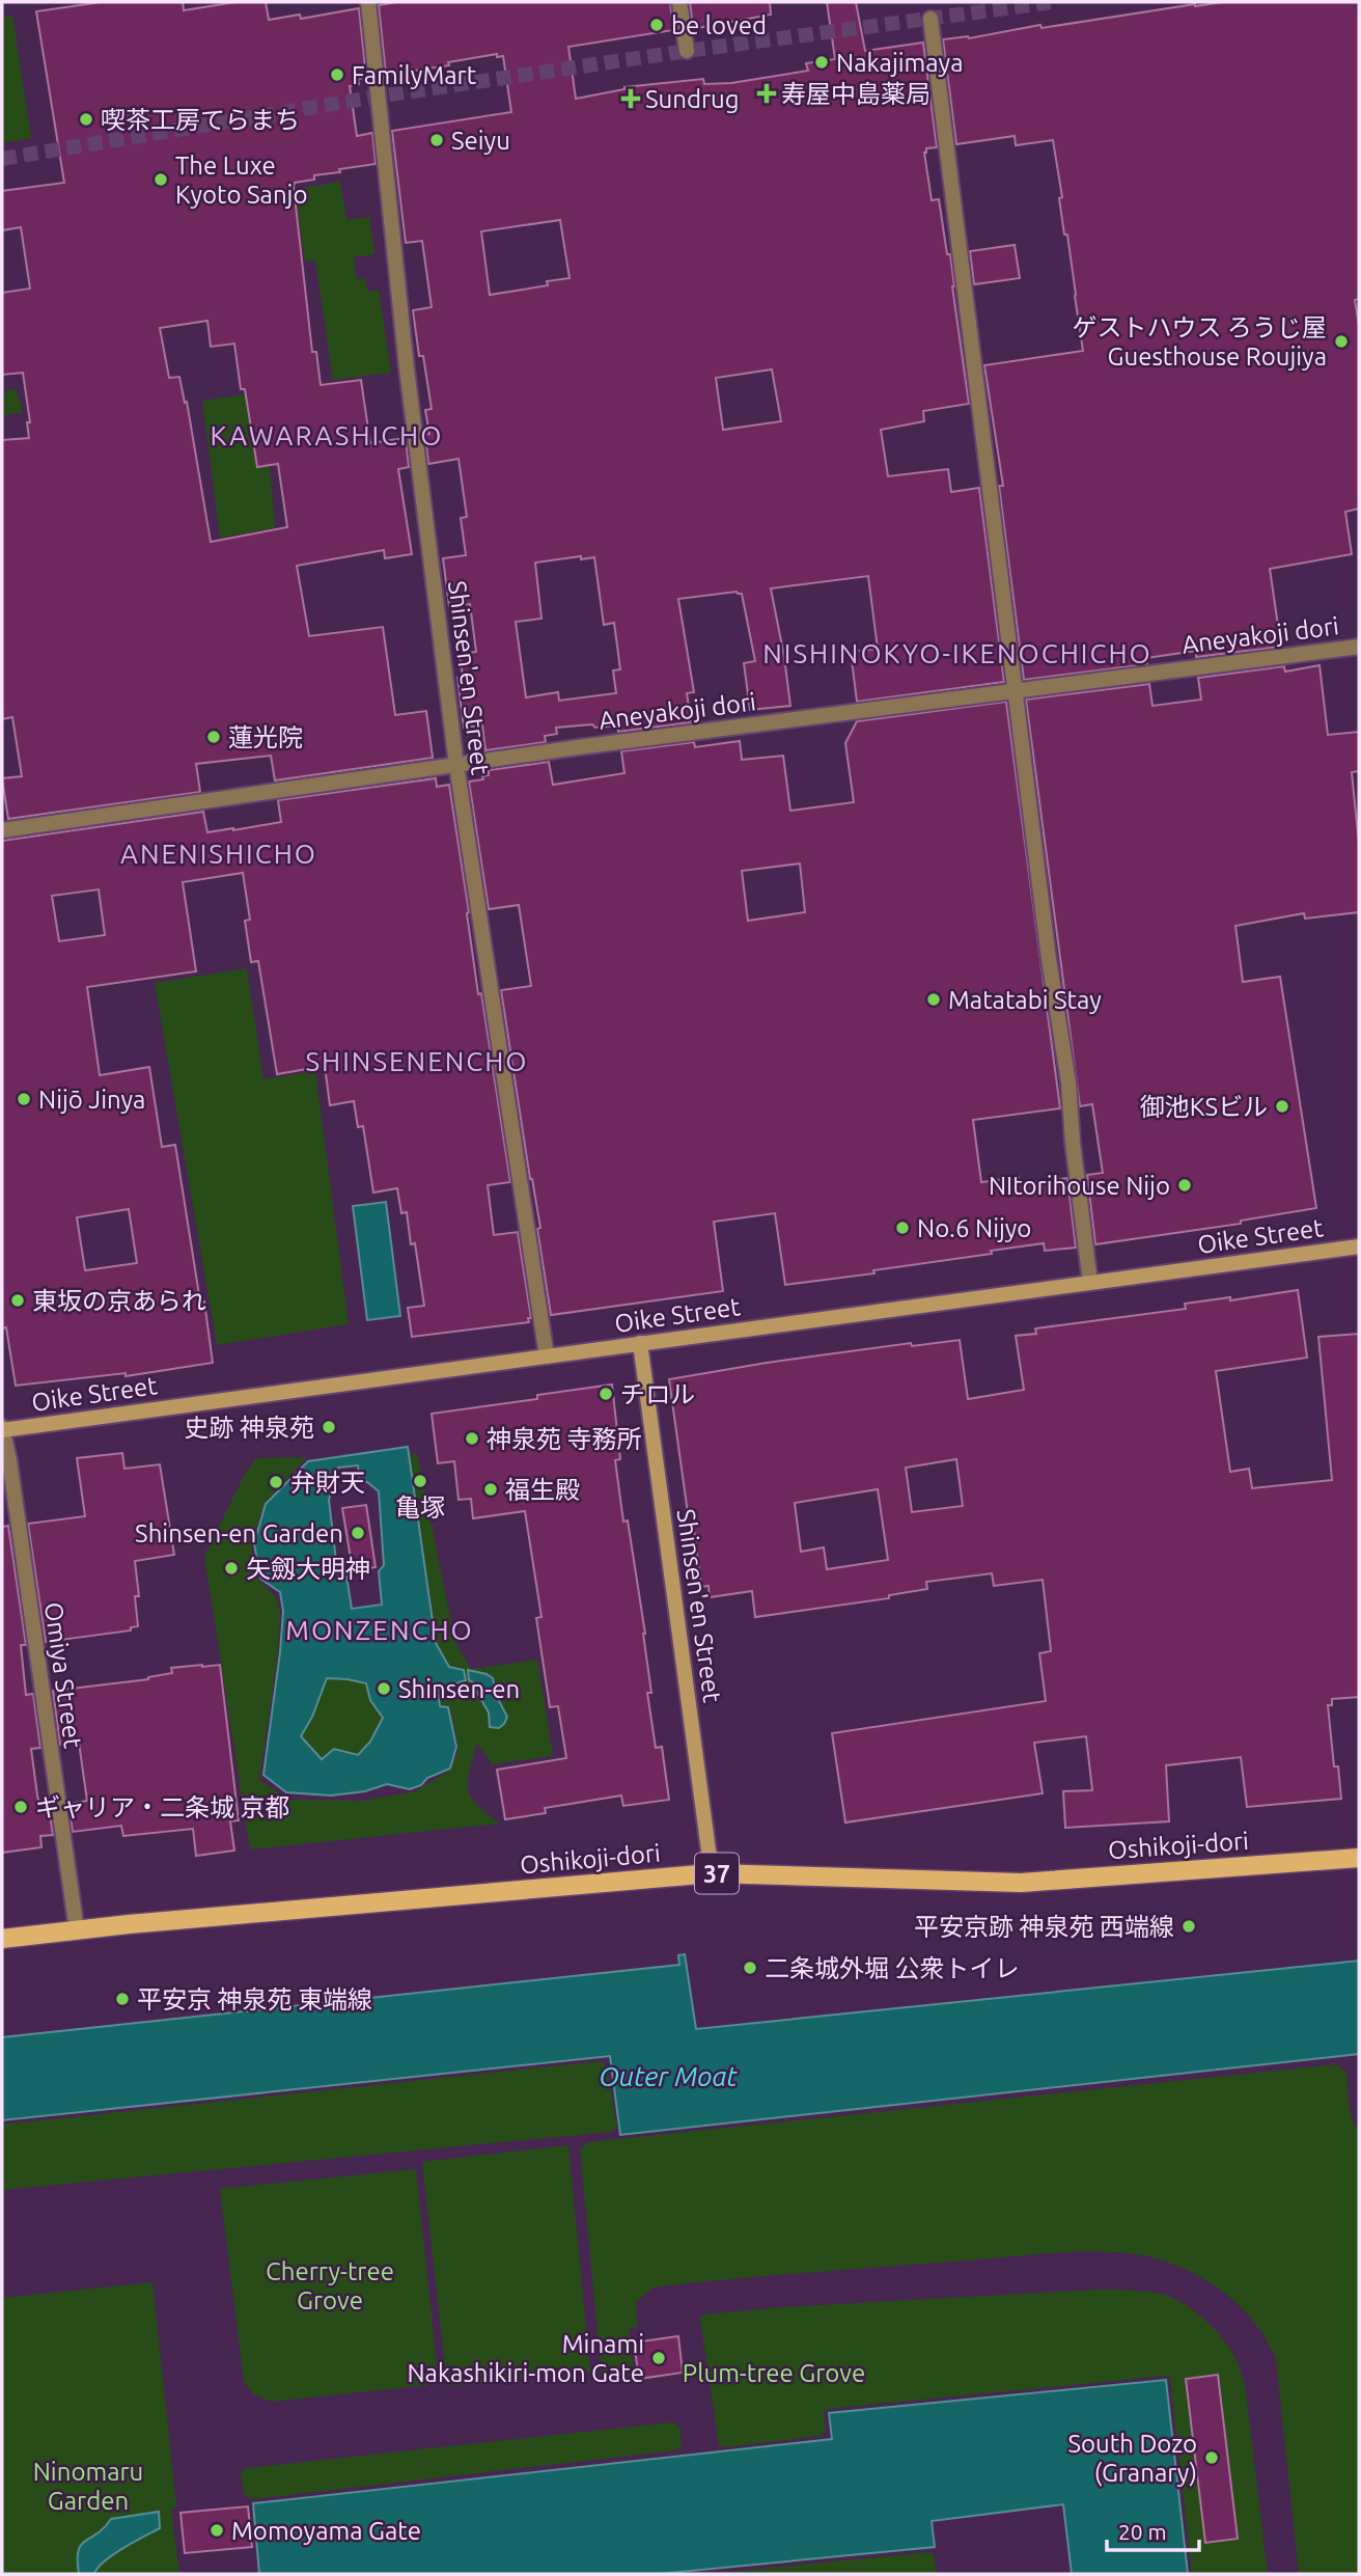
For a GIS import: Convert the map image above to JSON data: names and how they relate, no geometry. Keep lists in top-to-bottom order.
{
  "streets": {
    "main road": ["Oshikoji-dori", "37"],
    "street": [
      "Aneyakoji dori",
      "Shinsen'en Street",
      "Oike Street",
      "Omiya Street"
    ]
  },
  "crossings": [
    ["Aneyakoji dori", "Shinsen'en Street"],
    ["Shinsen'en Street", "Oike Street"],
    ["Shinsen'en Street", "Oshikoji-dori"],
    ["Oike Street", "Omiya Street"],
    ["Omiya Street", "Oshikoji-dori"]
  ],
  "districts": [
    "KAWARASHICHO",
    "NISHINOKYO-IKENOCHICHO",
    "ANENISHICHO",
    "SHINSENENCHO",
    "MONZENCHO"
  ],
  "water": ["Outer Moat"],
  "parks": ["Cherry-tree Grove", "Plum-tree Grove", "Ninomaru Garden"],
  "places": {
    "other": [
      "be loved",
      "Nakajimaya",
      "FamilyMart",
      "喫茶工房てらまち",
      "Seiyu",
      "The Luxe Kyoto Sanjo",
      "ゲストハウス ろうじ屋 Guesthouse Roujiya",
      "蓮光院",
      "Matatabi Stay",
      "Nijō Jinya",
      "御池KSビル",
      "NItorihouse Nijo",
      "No.6 Nijyo",
      "東坂の京あられ",
      "チロル",
      "史跡 神泉苑",
      "神泉苑 寺務所",
      "亀塚",
      "弁財天",
      "福生殿",
      "Shinsen-en Garden",
      "矢劔大明神",
      "Shinsen-en",
      "ギャリア・二条城 京都",
      "平安京跡 神泉苑 西端線",
      "二条城外堀 公衆トイレ",
      "平安京 神泉苑 東端線",
      "Minami Nakashikiri-mon Gate",
      "South Dozo (Granary)",
      "Momoyama Gate"
    ],
    "health": ["寿屋中島薬局", "Sundrug"]
  },
  "scale_bar": "20 m"
}
